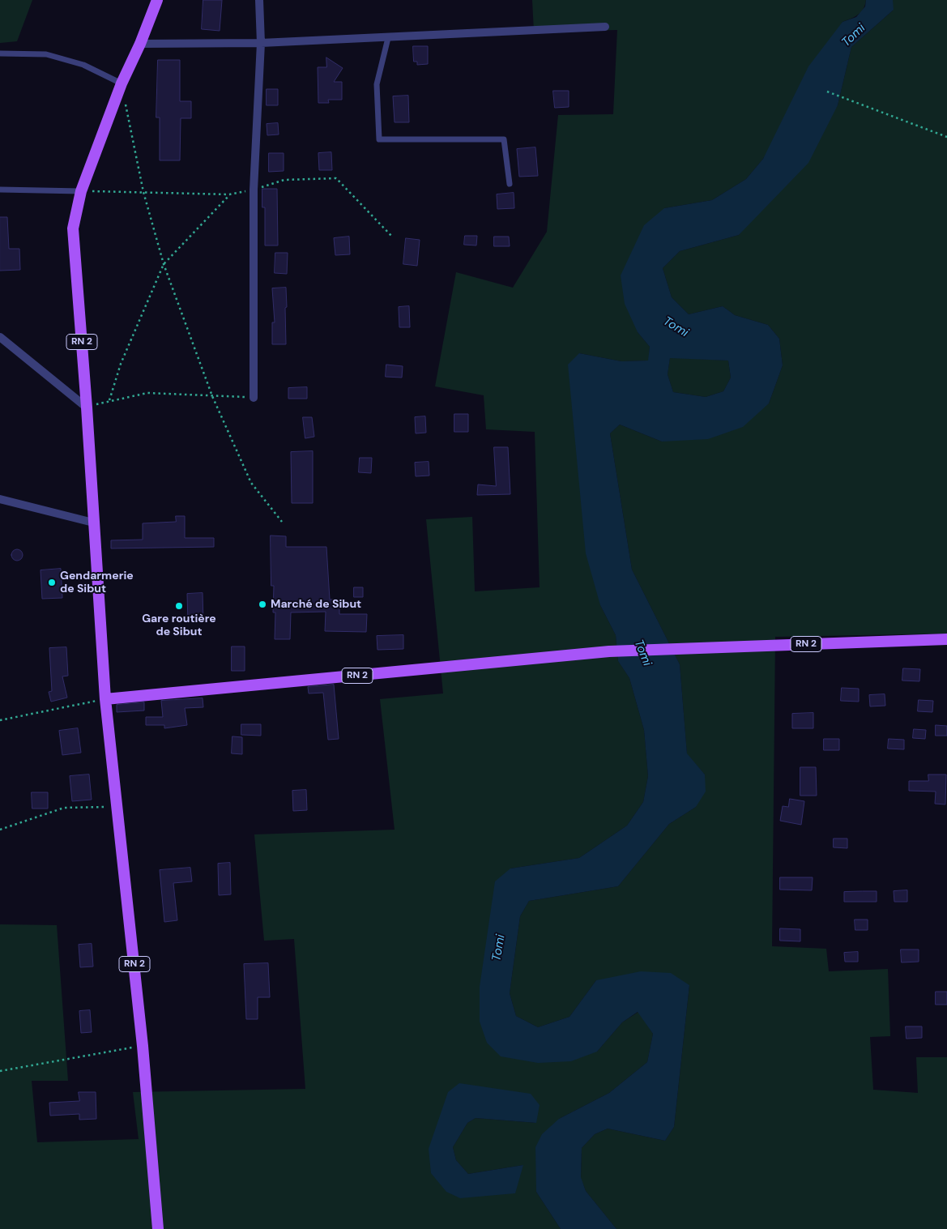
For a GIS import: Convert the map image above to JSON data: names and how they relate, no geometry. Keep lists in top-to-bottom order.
{
  "streets": {
    "main road": ["RN 2"]
  },
  "water": ["Tomi"],
  "places": ["Gendarmerie de Sibut", "Marché de Sibut", "Gare routière de Sibut"]
}
